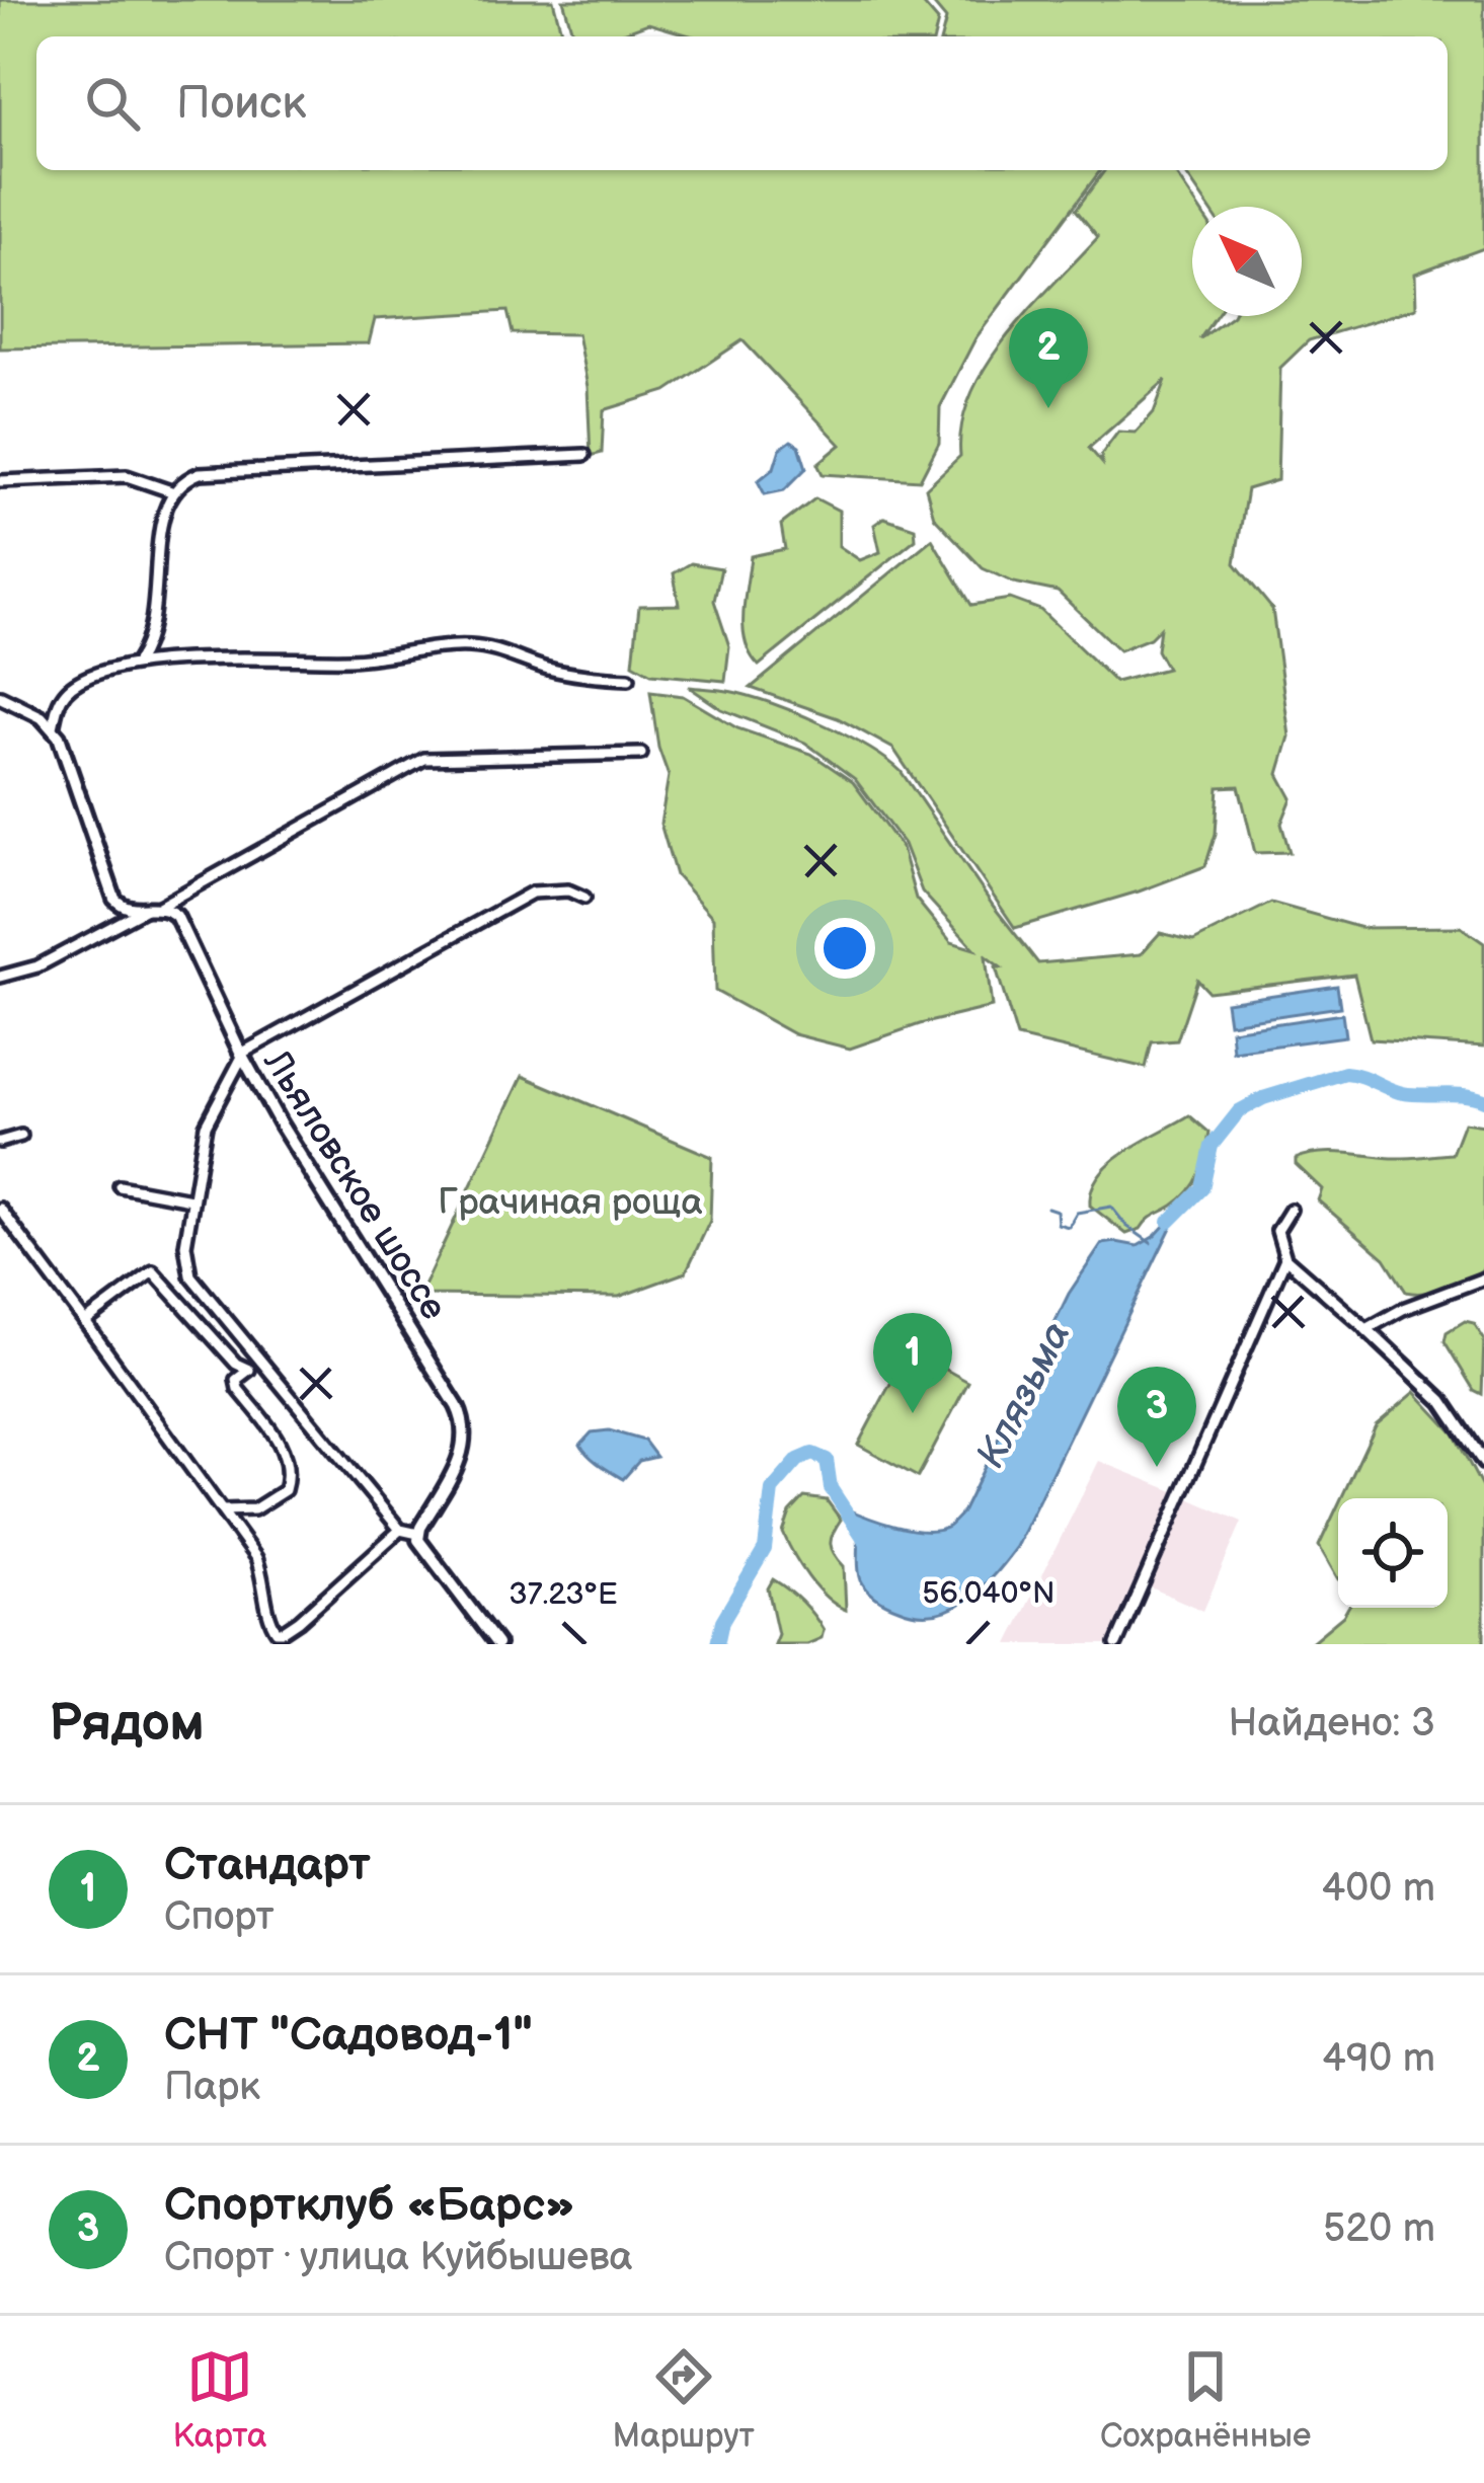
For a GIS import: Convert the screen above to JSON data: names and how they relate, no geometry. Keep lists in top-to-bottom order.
{
  "streets": {
    "street": ["Льяловское шоссе"]
  },
  "water": ["Клязьма"],
  "parks": ["Грачиная роща"],
  "north": "top left",
  "page": {
    "search": "Поиск",
    "pins": ["2", "1", "3"],
    "heading": ["Рядом", "Найдено: 3"],
    "list": [
      {
        "mark": "1",
        "name": "Стандарт",
        "note": "Спорт",
        "value": "400 m"
      },
      {
        "mark": "2",
        "name": "СНТ \"Садовод-1\"",
        "note": "Парк",
        "value": "490 m"
      },
      {
        "mark": "3",
        "name": "Спортклуб «Барс»",
        "note": "Спорт · улица Куйбышева",
        "value": "520 m"
      }
    ],
    "nav": ["Карта", "Маршрут", "Сохранённые"]
  },
  "coordinates": ["56.040°N", "37.23°E"]
}
